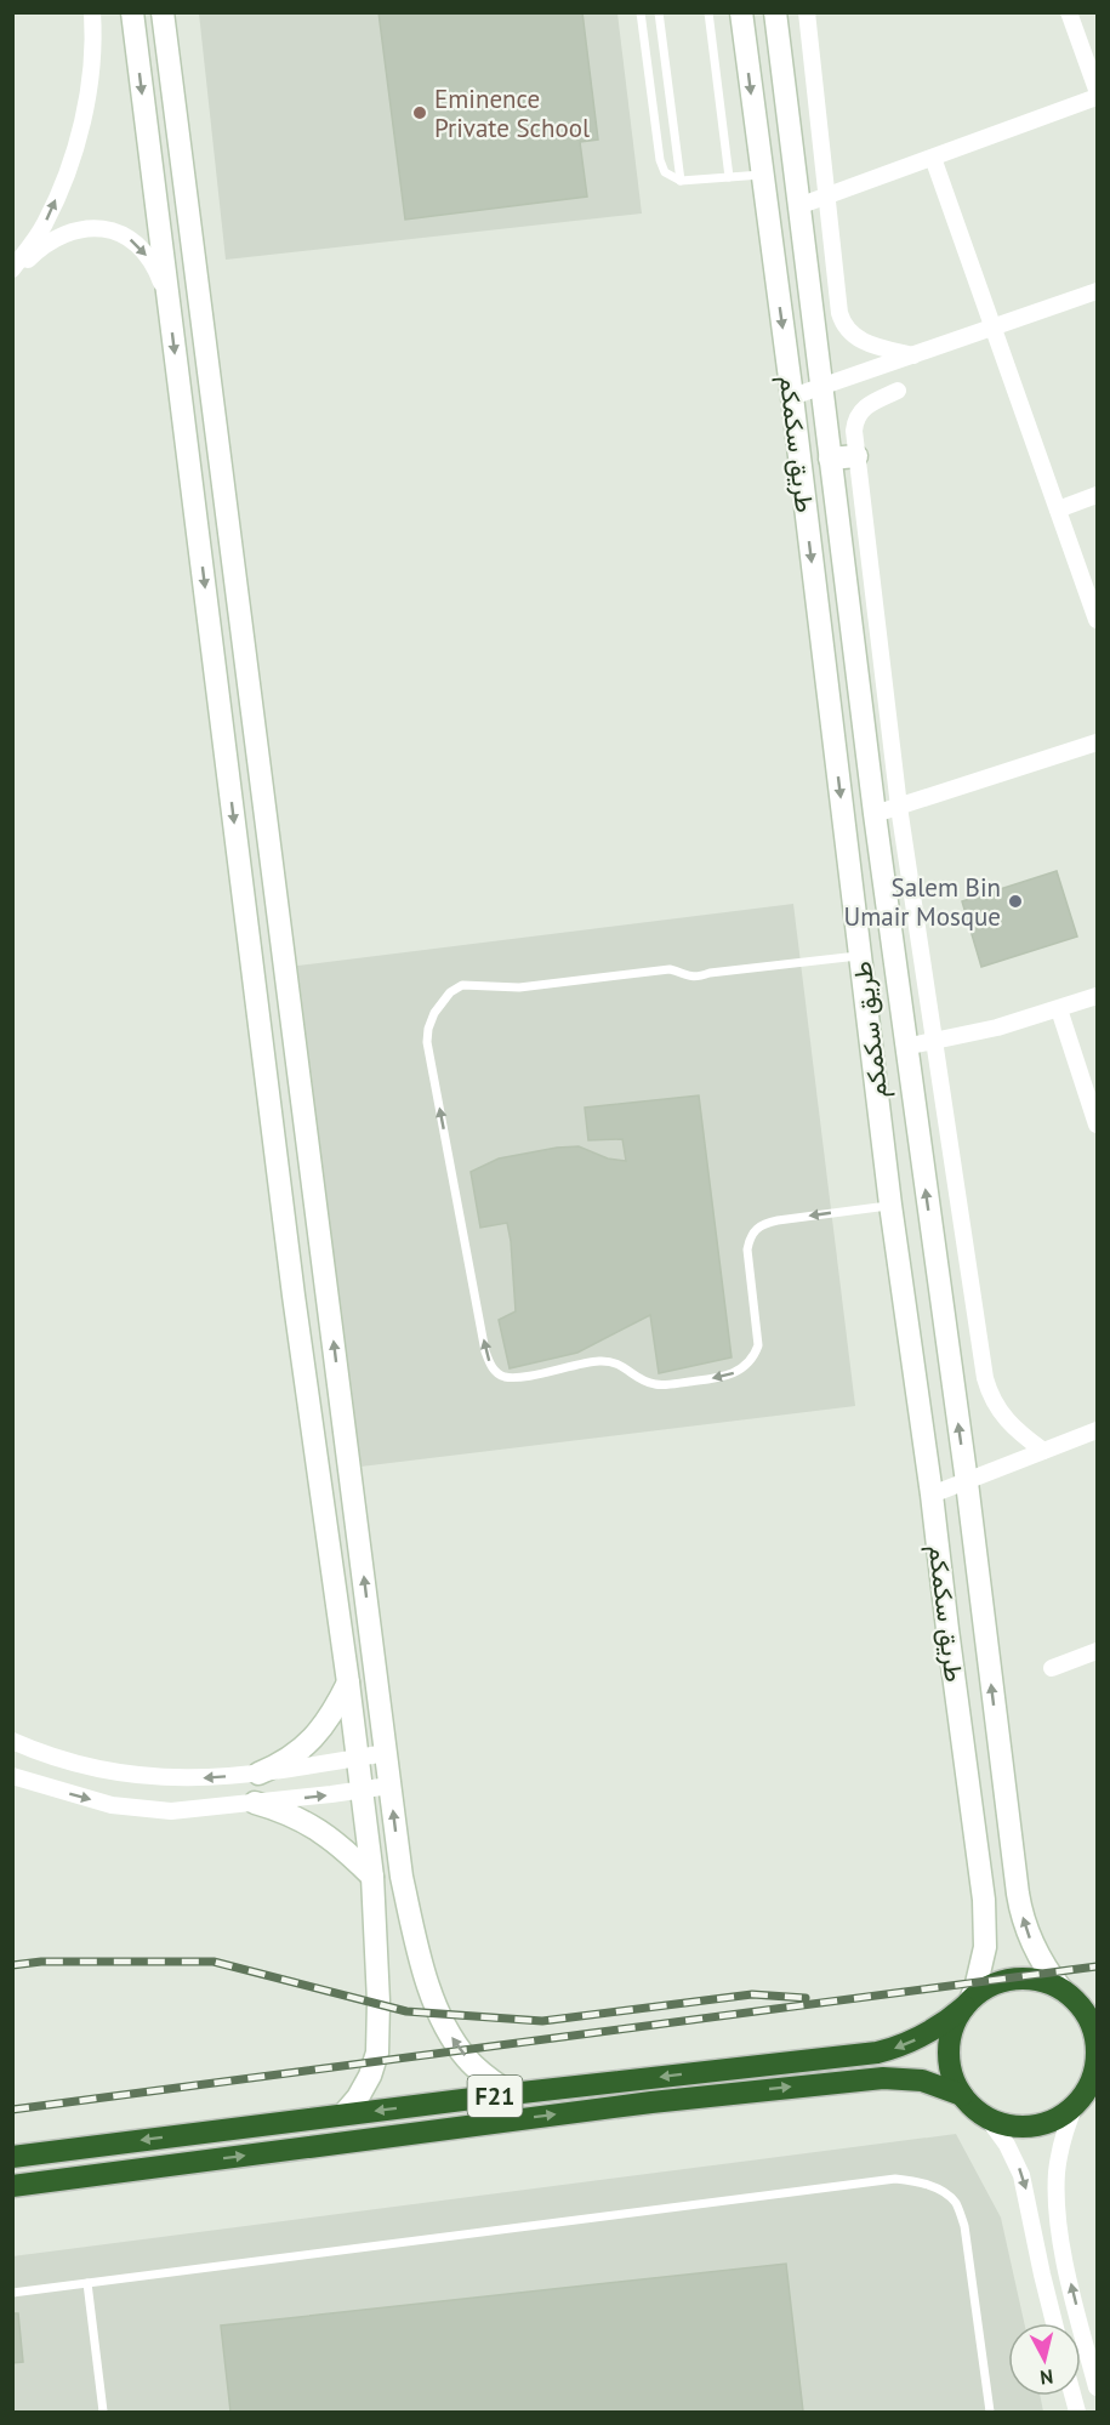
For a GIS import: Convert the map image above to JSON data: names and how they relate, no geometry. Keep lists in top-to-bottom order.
{
  "streets": {
    "highway": ["F21"],
    "street": ["طريق سكمكم"]
  },
  "crossings": [
    ["طريق سكمكم", "F21"]
  ],
  "places": ["Eminence Private School", "Salem Bin Umair Mosque"],
  "north": "bottom"
}
